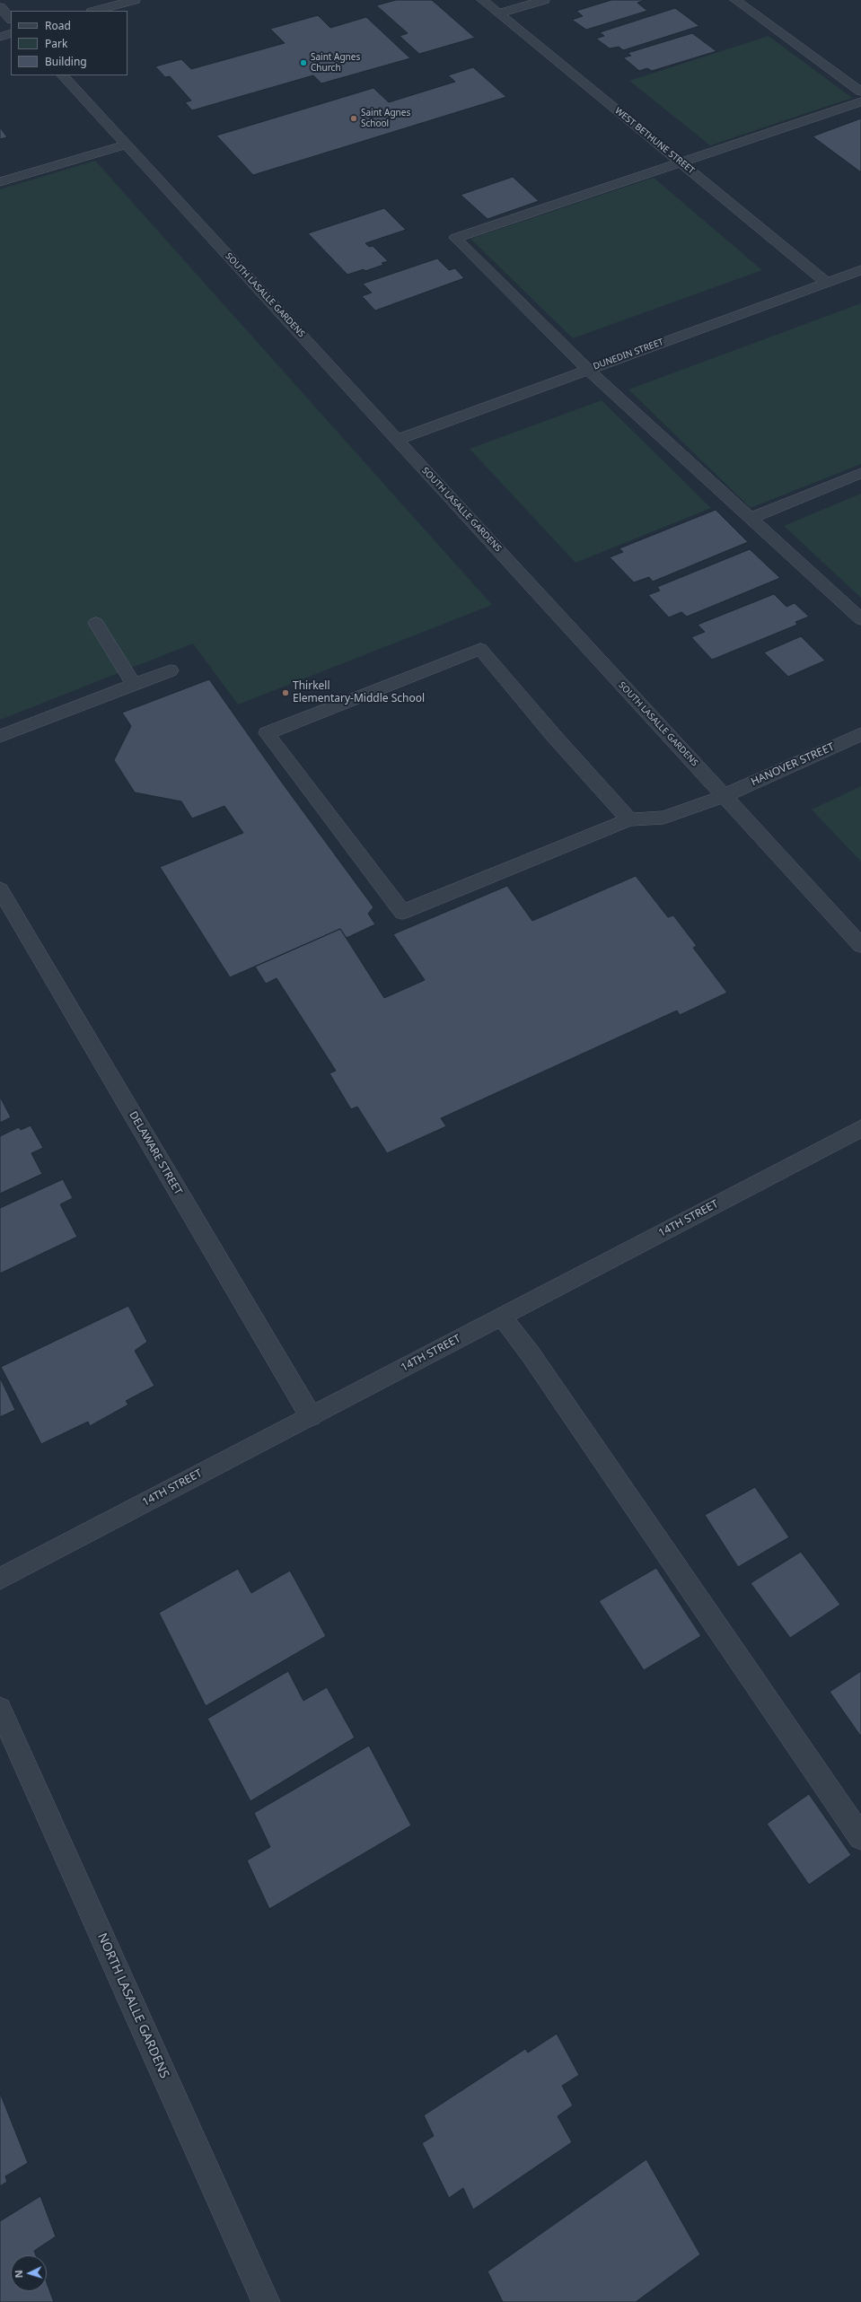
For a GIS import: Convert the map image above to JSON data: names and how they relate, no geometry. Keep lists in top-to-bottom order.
{
  "streets": {
    "street": [
      "WEST BETHUNE STREET",
      "SOUTH LASALLE GARDENS",
      "DUNEDIN STREET",
      "HANOVER STREET",
      "DELAWARE STREET",
      "14TH STREET",
      "NORTH LASALLE GARDENS"
    ]
  },
  "crossings": [
    ["WEST BETHUNE STREET", "DUNEDIN STREET"],
    ["SOUTH LASALLE GARDENS", "DUNEDIN STREET"],
    ["SOUTH LASALLE GARDENS", "HANOVER STREET"],
    ["DELAWARE STREET", "14TH STREET"]
  ],
  "places": ["Saint Agnes Church", "Saint Agnes School", "Thirkell Elementary-Middle School"],
  "legend": ["Road", "Park", "Building"],
  "north": "left"
}
